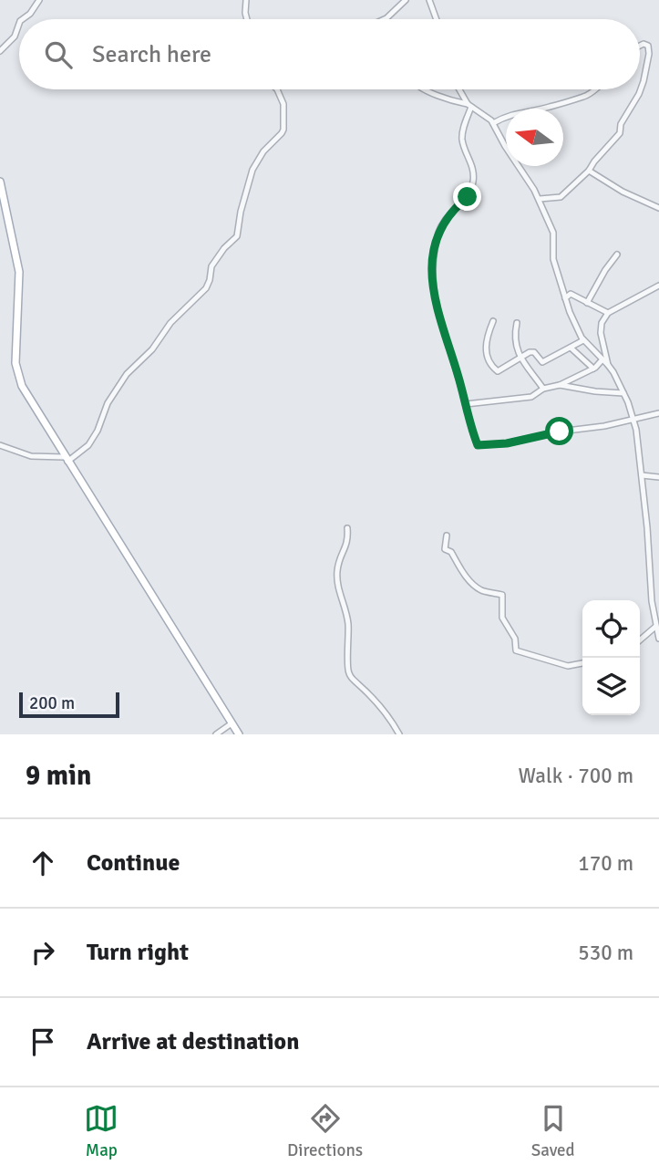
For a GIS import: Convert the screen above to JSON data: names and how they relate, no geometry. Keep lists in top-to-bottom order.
{
  "scale_bar": "200 m",
  "north": "left",
  "page": {
    "search": "Search here",
    "scale": "200 m",
    "heading": ["9 min", "Walk · 700 m"],
    "list": [
      ["Continue", "170 m"],
      ["Turn right", "530 m"],
      "Arrive at destination"
    ],
    "nav": ["Map", "Directions", "Saved"]
  }
}
